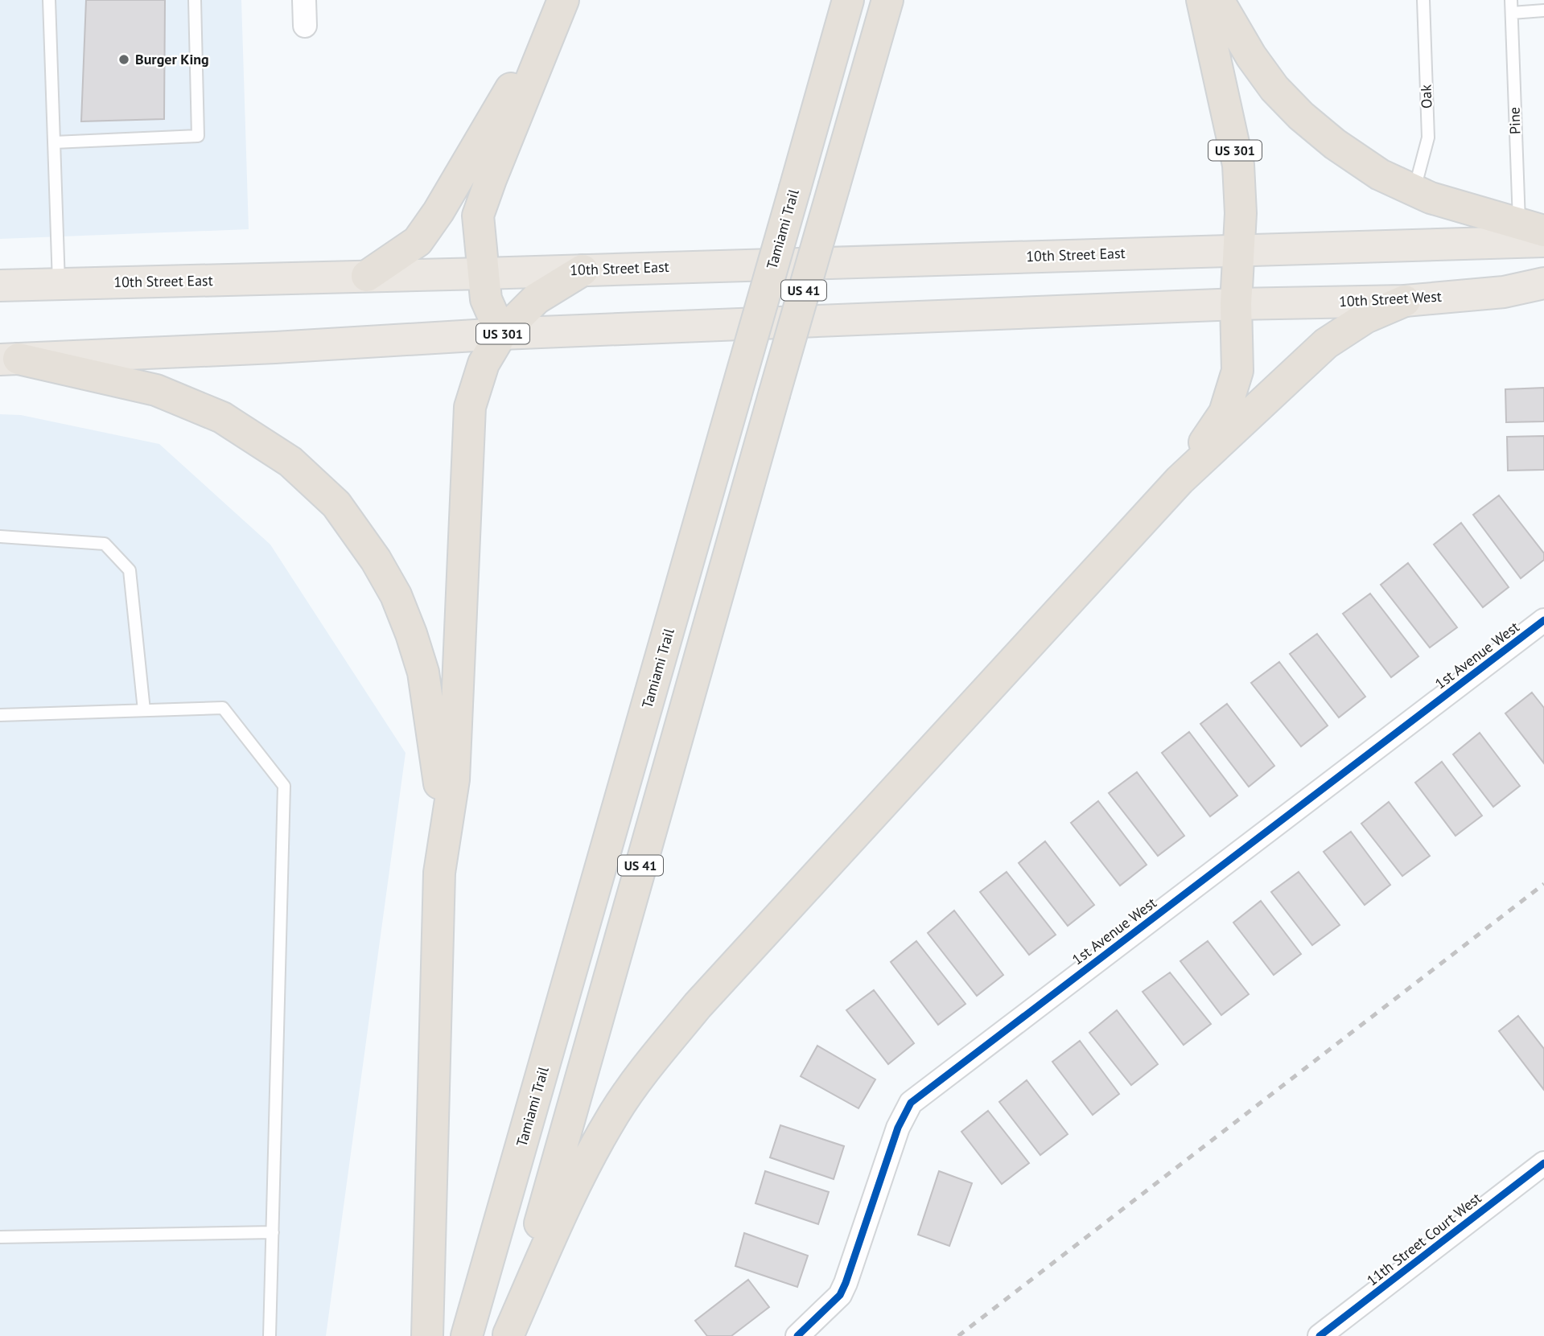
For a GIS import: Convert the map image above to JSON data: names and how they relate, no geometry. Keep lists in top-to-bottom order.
{
  "streets": {
    "highway": ["US 301", "Tamiami Trail", "US 41"],
    "main road": ["10th Street East", "10th Street West"],
    "street": ["1st Avenue West", "11th Street Court West"],
    "lane": ["Oak", "Pine"]
  },
  "crossings": [
    ["US 301", "10th Street East"],
    ["US 301", "10th Street West"]
  ],
  "places": ["Burger King"]
}
